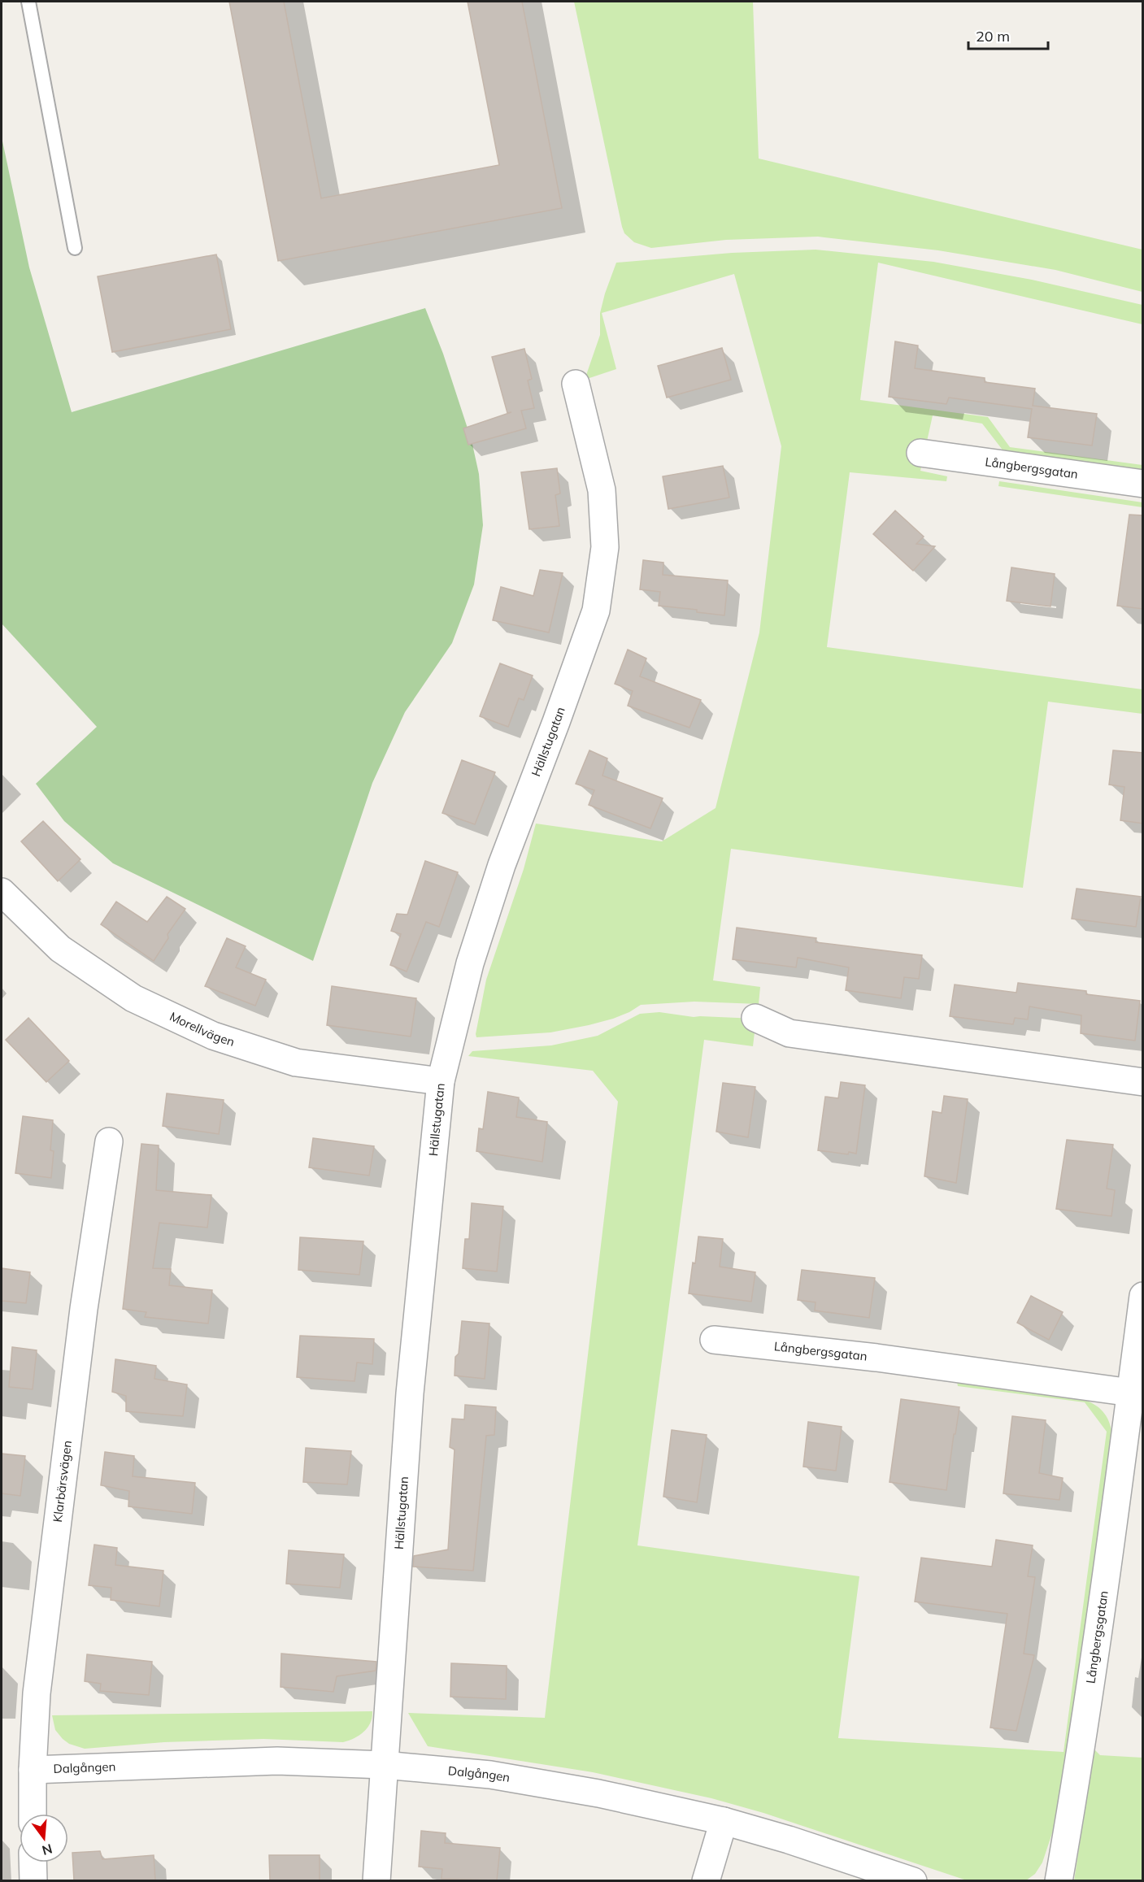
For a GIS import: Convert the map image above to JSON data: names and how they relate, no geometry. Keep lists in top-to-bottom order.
{
  "streets": {
    "street": [
      "Långbergsgatan",
      "Hällstugatan",
      "Morellvägen",
      "Klarbärsvägen",
      "Dalgången"
    ]
  },
  "crossings": [
    ["Hällstugatan", "Morellvägen"],
    ["Hällstugatan", "Dalgången"],
    ["Klarbärsvägen", "Dalgången"]
  ],
  "scale_bar": "20 m",
  "north": "bottom"
}
